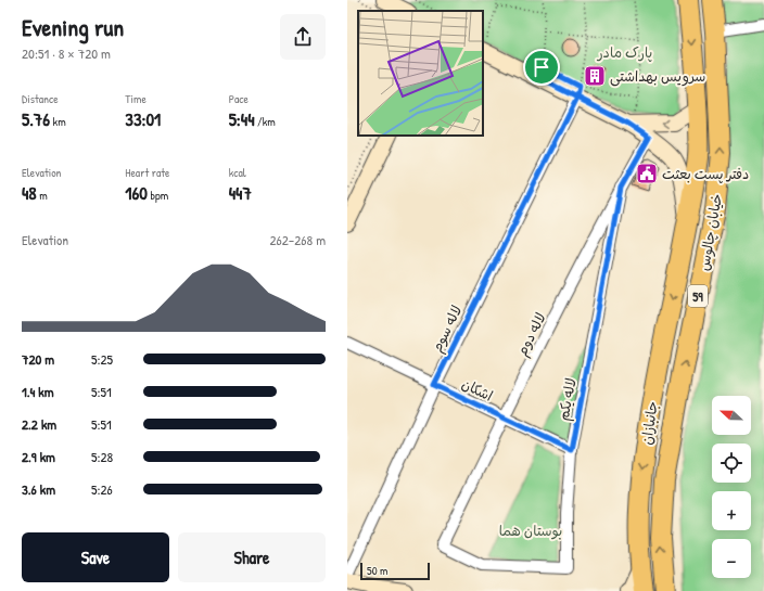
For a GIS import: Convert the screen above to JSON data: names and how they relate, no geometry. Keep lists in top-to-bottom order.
{
  "streets": {
    "highway": ["خیابان چالوس", "59", "جانبازان"],
    "street": [
      "لاله سوم",
      "لاله دوم",
      "اشکان",
      "لاله یکم"
    ]
  },
  "crossings": [
    ["خیابان چالوس", "جانبازان"],
    ["لاله سوم", "اشکان"],
    ["لاله دوم", "اشکان"],
    ["لاله دوم", "لاله یکم"],
    ["اشکان", "لاله یکم"]
  ],
  "one_way": ["جانبازان"],
  "parks": ["پارک مادر", "بوستان هما"],
  "places": {
    "building": ["سرویس بهداشتی"],
    "public building": ["دفتر پست بعثت"]
  },
  "scale_bar": "50 m",
  "north": "left",
  "page": {
    "heading": ["Evening run", "20:51 · 8 × 720 m"],
    "stats": [
      ["Distance", "5.76 km"],
      ["Time", "33:01"],
      ["Pace", "5:44 /km"],
      ["Elevation", "48 m"],
      ["Heart rate", "160 bpm"],
      ["kcal", "447"]
    ],
    "chart": ["Elevation", "262–268 m"],
    "list": [
      {
        "name": "720 m",
        "note": "5:25"
      },
      {
        "name": "1.4 km",
        "note": "5:51"
      },
      {
        "name": "2.2 km",
        "note": "5:51"
      },
      {
        "name": "2.9 km",
        "note": "5:28"
      },
      {
        "name": "3.6 km",
        "note": "5:26"
      }
    ],
    "map_buttons": ["+", "−"],
    "buttons": ["Save", "Share"],
    "scale": "50 m"
  }
}
